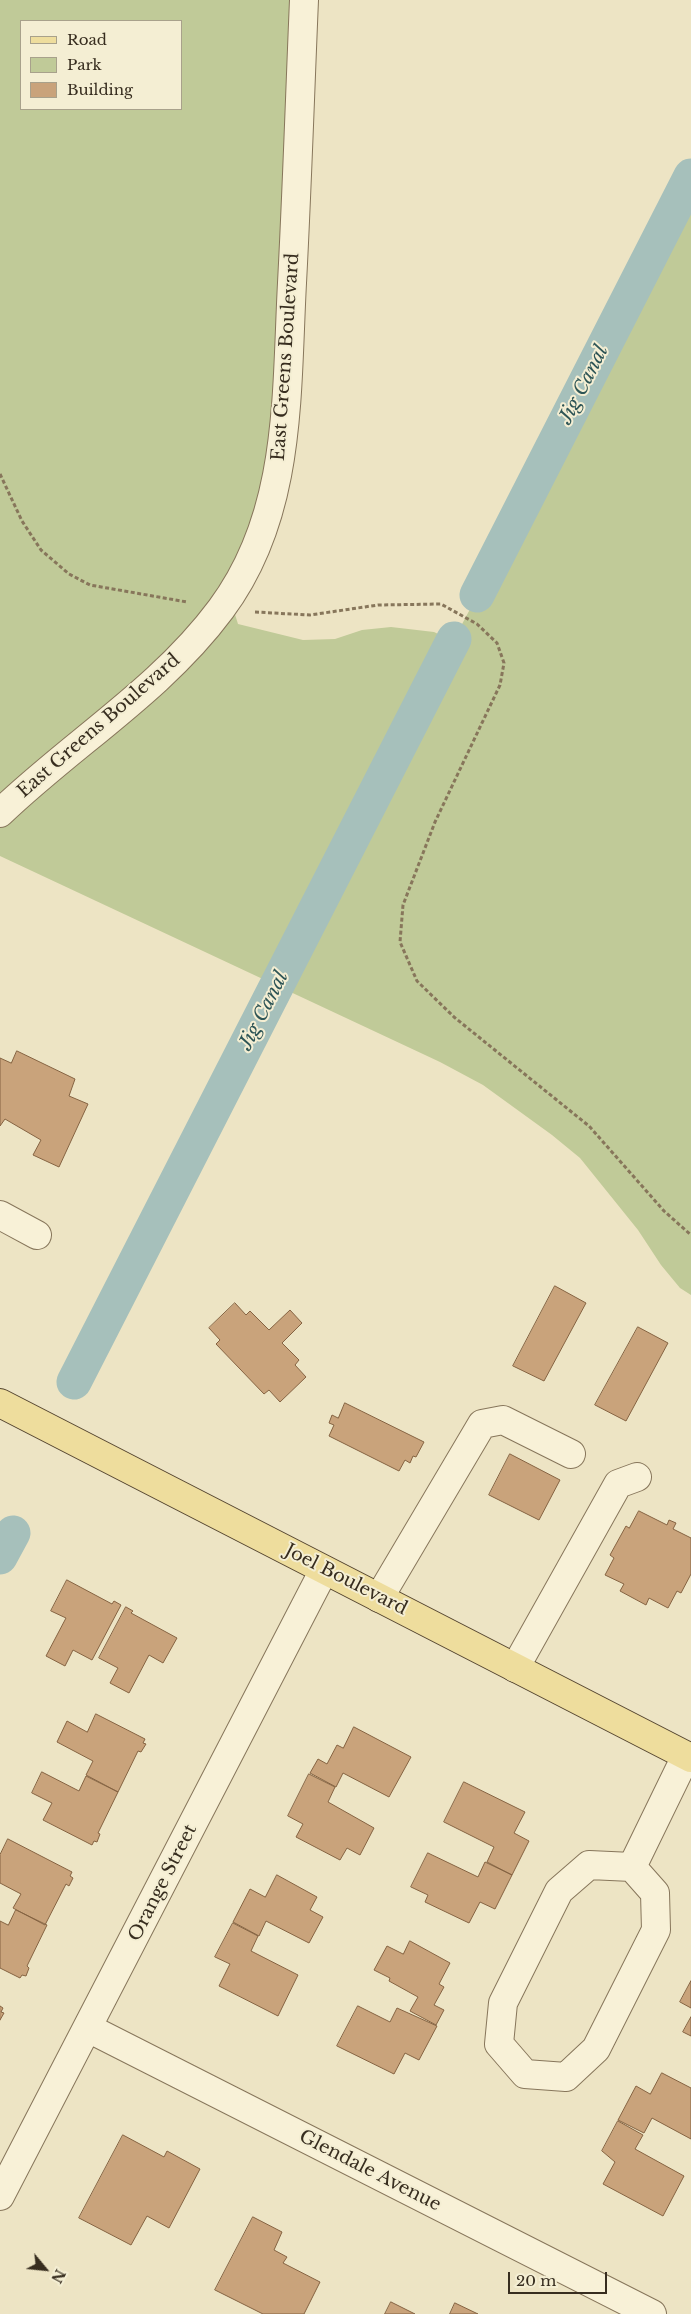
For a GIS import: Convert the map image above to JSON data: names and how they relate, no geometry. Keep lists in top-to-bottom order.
{
  "streets": {
    "main road": ["Joel Boulevard"],
    "street": ["East Greens Boulevard", "Orange Street", "Glendale Avenue"]
  },
  "crossings": [
    ["Joel Boulevard", "Orange Street"],
    ["Orange Street", "Glendale Avenue"]
  ],
  "water": ["Jig Canal"],
  "legend": ["Road", "Park", "Building"],
  "scale_bar": "20 m",
  "north": "bottom right"
}
